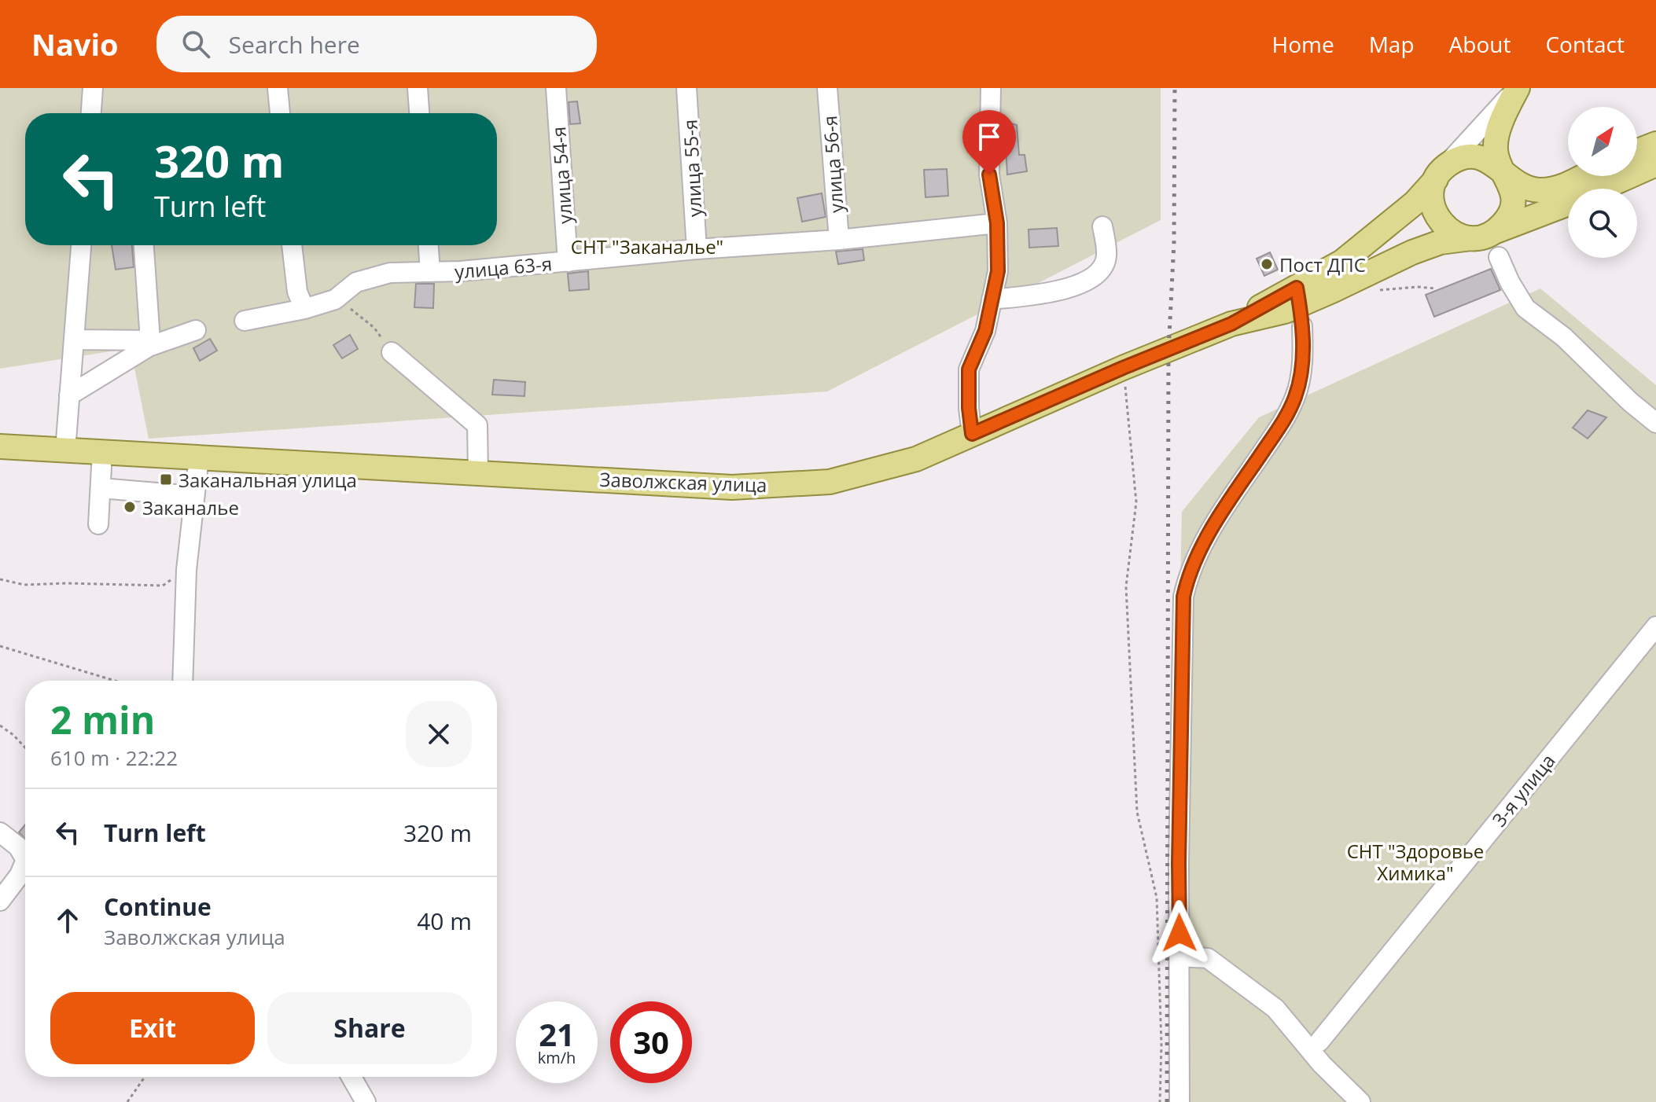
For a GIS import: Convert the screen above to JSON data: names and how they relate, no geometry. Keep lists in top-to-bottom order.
{
  "streets": {
    "main road": ["Заволжская улица"],
    "street": [
      "улица 56-я",
      "улица 55-я",
      "улица 54-я",
      "улица 63-я",
      "3-я улица"
    ]
  },
  "crossings": [
    ["улица 56-я", "улица 63-я"],
    ["улица 55-я", "улица 63-я"],
    ["улица 54-я", "улица 63-я"]
  ],
  "parks": ["СНТ \"Заканалье\"", "СНТ \"Здоровье Химика\""],
  "places": {
    "other": ["Пост ДПС", "Заканалье"],
    "transit": ["Заканальная улица"]
  },
  "north": "top right",
  "page": {
    "header": "Navio",
    "search": "Search here",
    "nav": [
      "Home",
      "Map",
      "About",
      "Contact"
    ],
    "turn": ["320 m", "Turn left"],
    "heading": ["2 min", "610 m · 22:22"],
    "list": [
      {
        "name": "Turn left",
        "value": "320 m"
      },
      {
        "name": "Continue",
        "note": "Заволжская улица",
        "value": "40 m"
      }
    ],
    "buttons": ["Exit", "Share"],
    "speed": "21 km/h",
    "limit": "30"
  }
}
